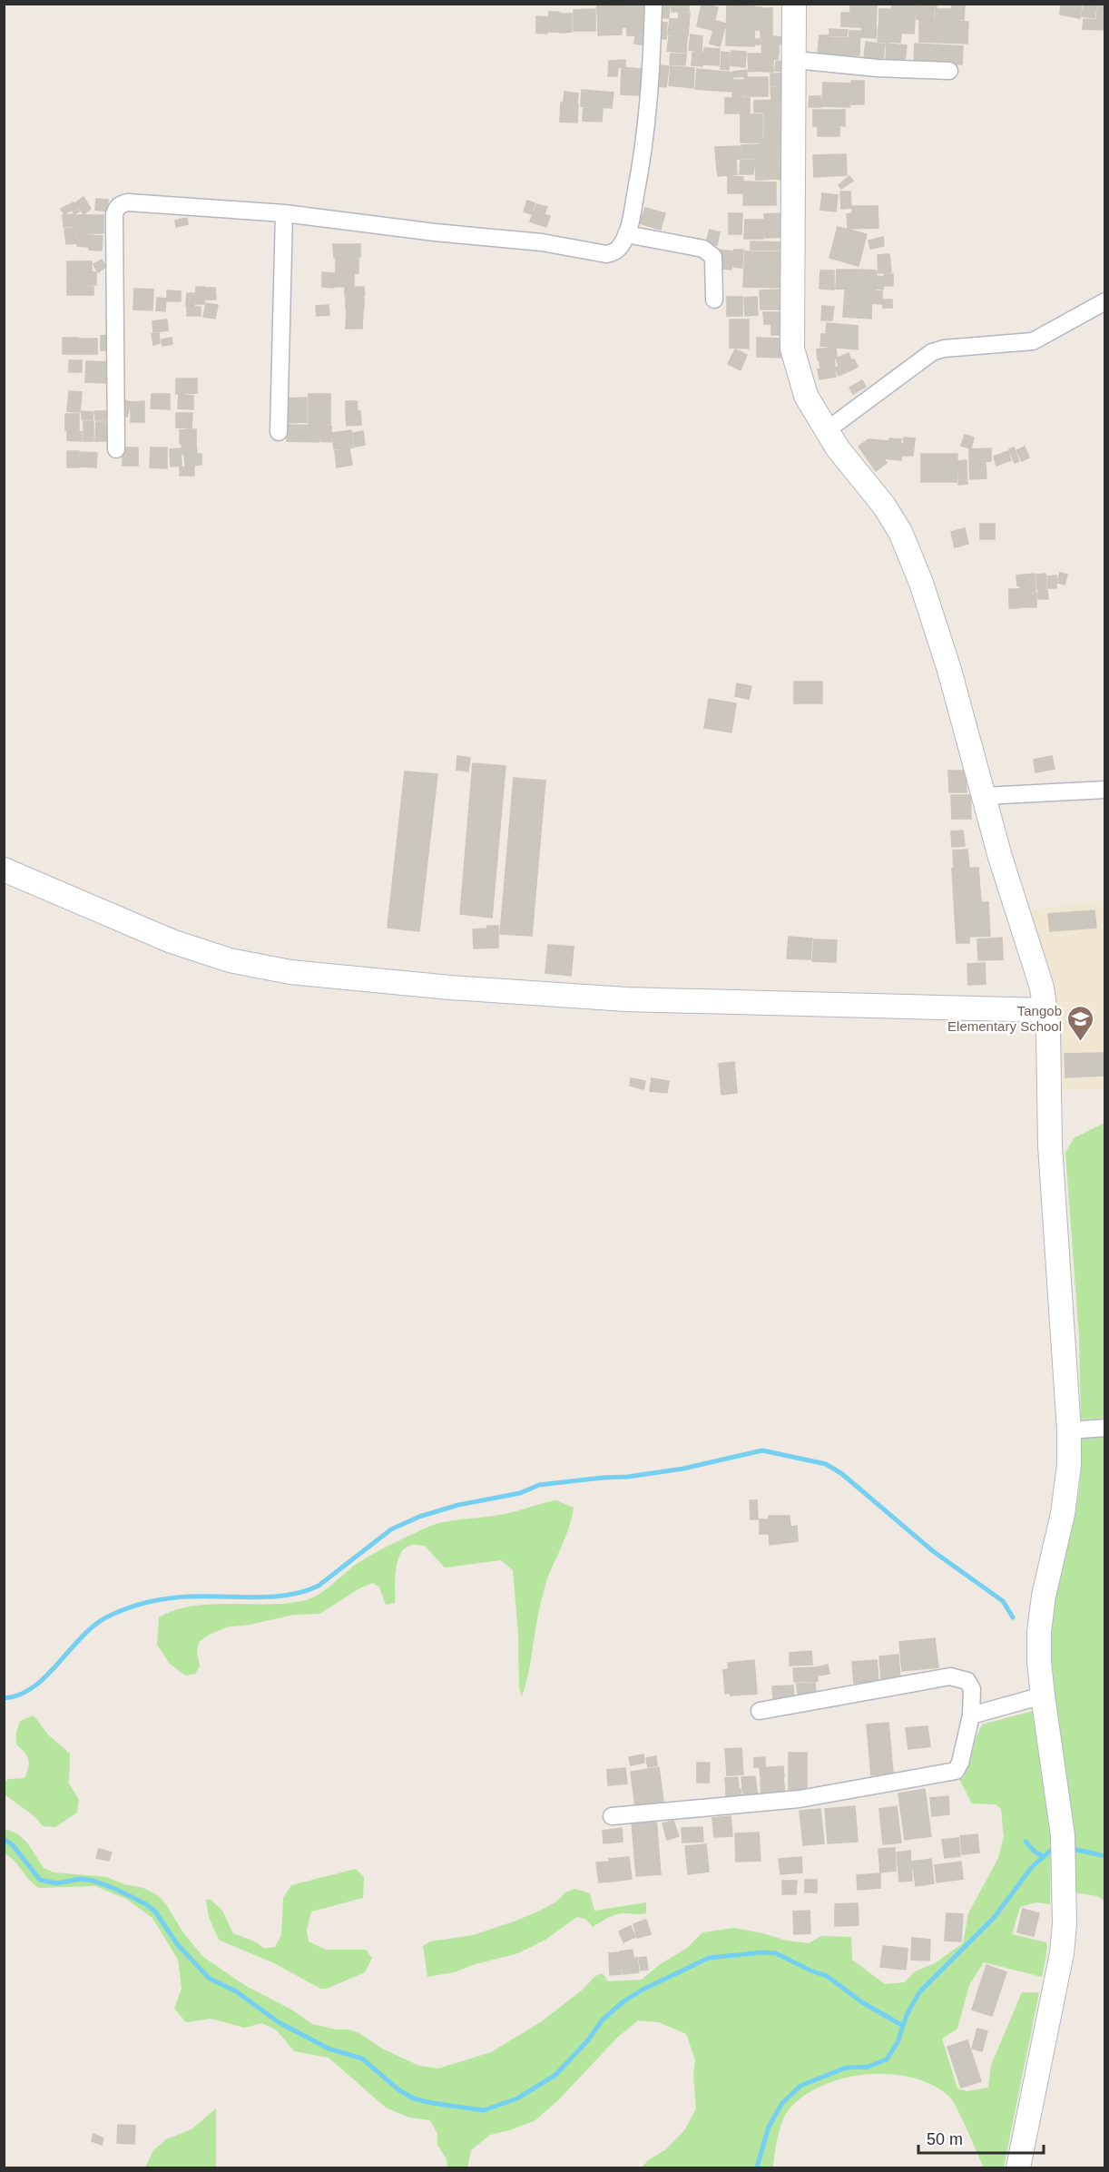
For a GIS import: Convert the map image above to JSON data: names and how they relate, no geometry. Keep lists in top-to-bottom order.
{
  "places": {
    "school or university": ["Tangob Elementary School"]
  },
  "scale_bar": "50 m"
}
